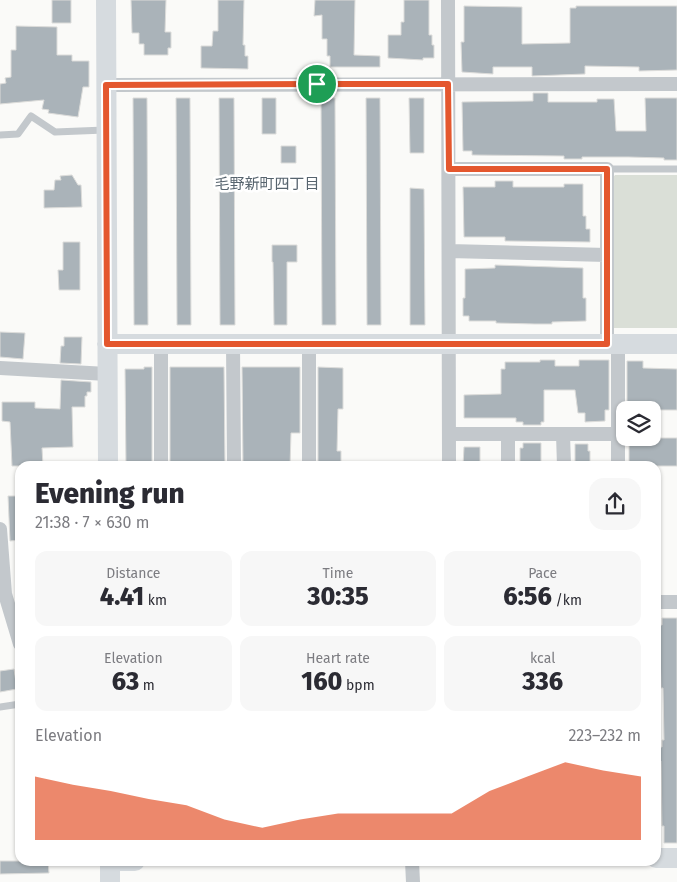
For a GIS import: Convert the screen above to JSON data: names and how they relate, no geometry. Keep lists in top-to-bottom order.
{
  "districts": ["毛野新町四丁目"],
  "page": {
    "heading": ["Evening run", "21:38 · 7 × 630 m"],
    "stats": [
      ["Distance", "4.41 km"],
      ["Time", "30:35"],
      ["Pace", "6:56 /km"],
      ["Elevation", "63 m"],
      ["Heart rate", "160 bpm"],
      ["kcal", "336"]
    ],
    "chart": ["Elevation", "223–232 m"]
  }
}
